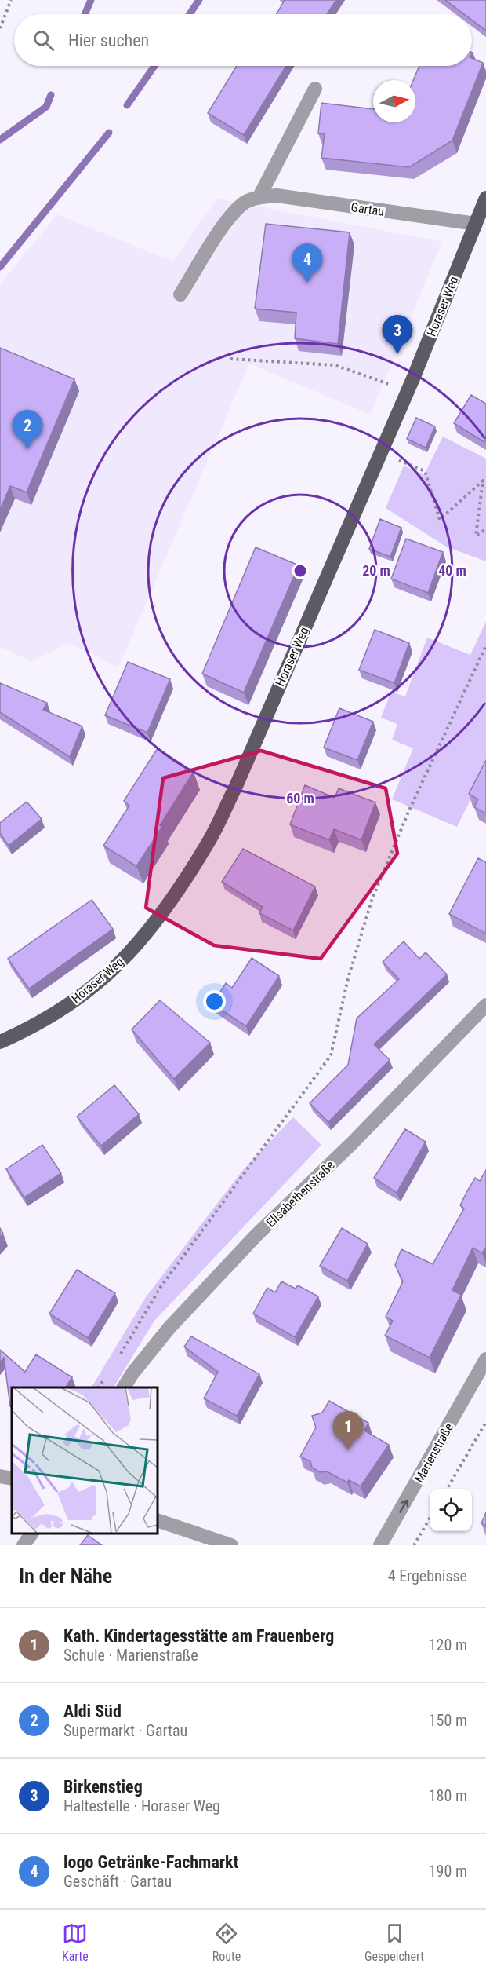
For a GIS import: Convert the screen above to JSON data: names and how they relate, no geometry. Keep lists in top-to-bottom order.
{
  "streets": {
    "main road": ["Horaser Weg"],
    "street": ["Gartau", "Elisabethenstraße", "Marienstraße"]
  },
  "crossings": [
    ["Gartau", "Horaser Weg"]
  ],
  "one_way": ["Marienstraße"],
  "north": "right",
  "page": {
    "search": "Hier suchen",
    "pins": [
      "4",
      "3",
      "2",
      "1"
    ],
    "heading": ["In der Nähe", "4 Ergebnisse"],
    "list": [
      {
        "mark": "1",
        "name": "Kath. Kindertagesstätte am Frauenberg",
        "note": "Schule · Marienstraße",
        "value": "120 m"
      },
      {
        "mark": "2",
        "name": "Aldi Süd",
        "note": "Supermarkt · Gartau",
        "value": "150 m"
      },
      {
        "mark": "3",
        "name": "Birkenstieg",
        "note": "Haltestelle · Horaser Weg",
        "value": "180 m"
      },
      {
        "mark": "4",
        "name": "logo Getränke-Fachmarkt",
        "note": "Geschäft · Gartau",
        "value": "190 m"
      }
    ],
    "nav": ["Karte", "Route", "Gespeichert"]
  },
  "rings": ["20 m", "40 m", "60 m"]
}
